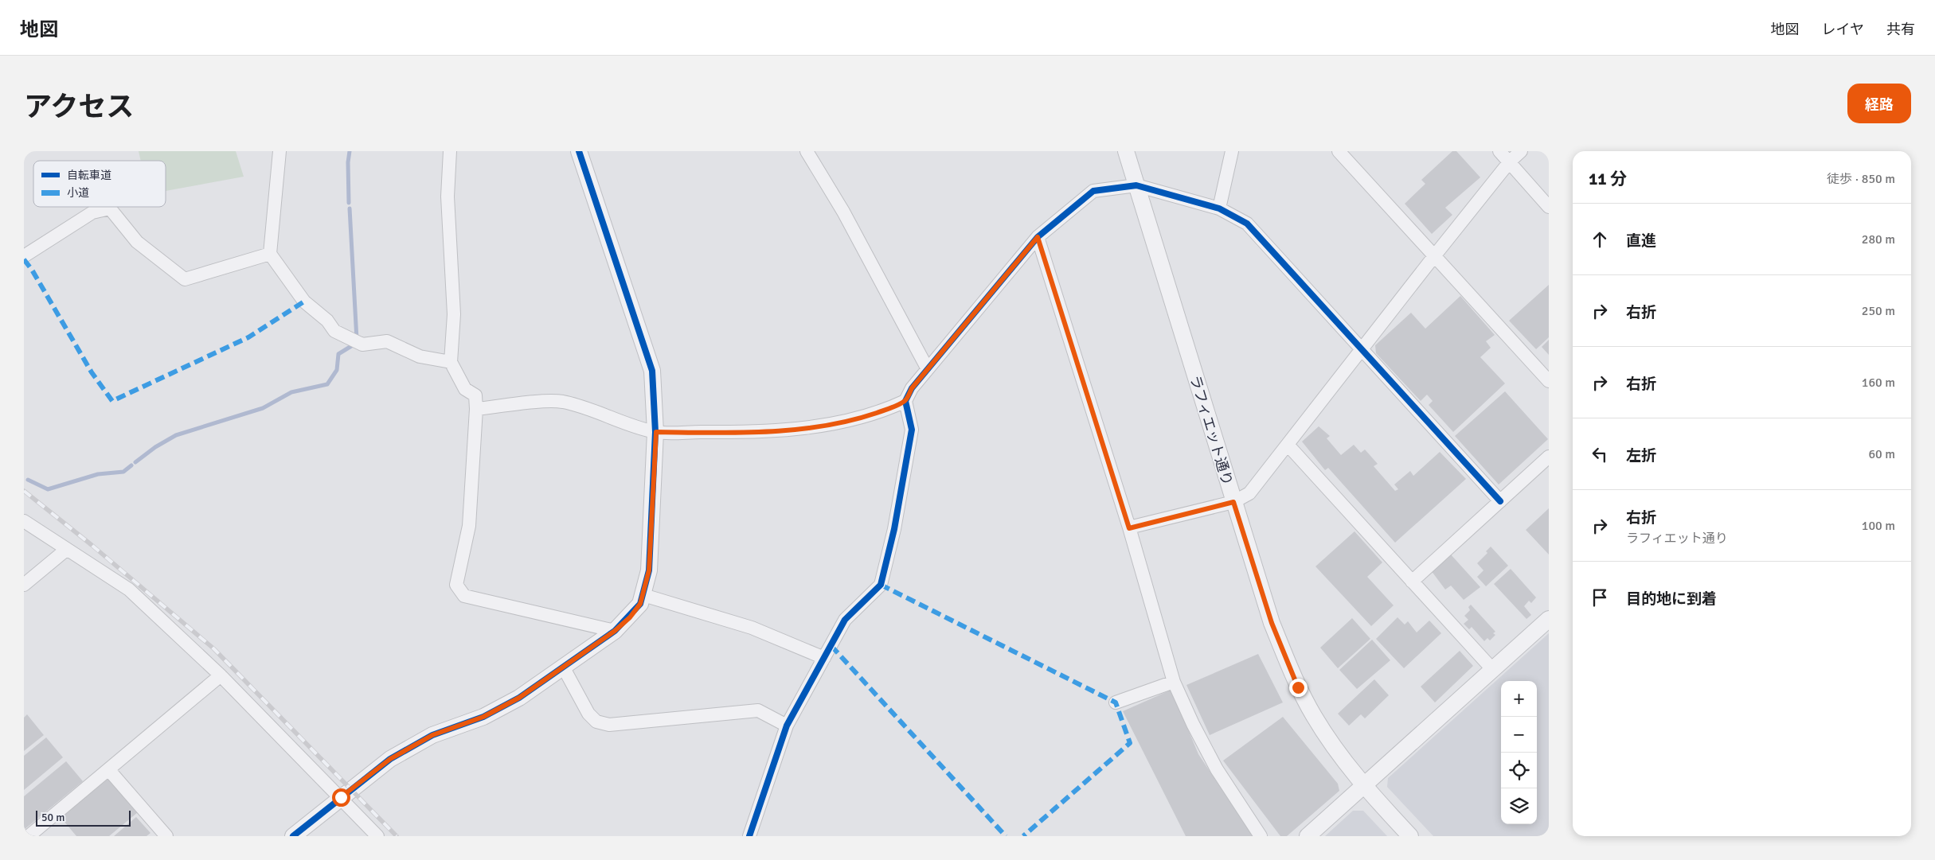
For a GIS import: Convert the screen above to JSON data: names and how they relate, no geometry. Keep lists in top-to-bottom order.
{
  "streets": {
    "street": ["ラフィエット通り"]
  },
  "legend": ["自転車道", "小道"],
  "scale_bar": "50 m",
  "page": {
    "header": "地図",
    "nav": ["地図", "レイヤ", "共有"],
    "title": "アクセス",
    "buttons": "経路",
    "heading": ["11 分", "徒歩 · 850 m"],
    "list": [
      ["直進", "280 m"],
      ["右折", "250 m"],
      ["右折", "160 m"],
      ["左折", "60 m"],
      ["右折", "ラフィエット通り", "100 m"],
      "目的地に到着"
    ],
    "map_buttons": ["+", "−"],
    "scale": "50 m"
  }
}
